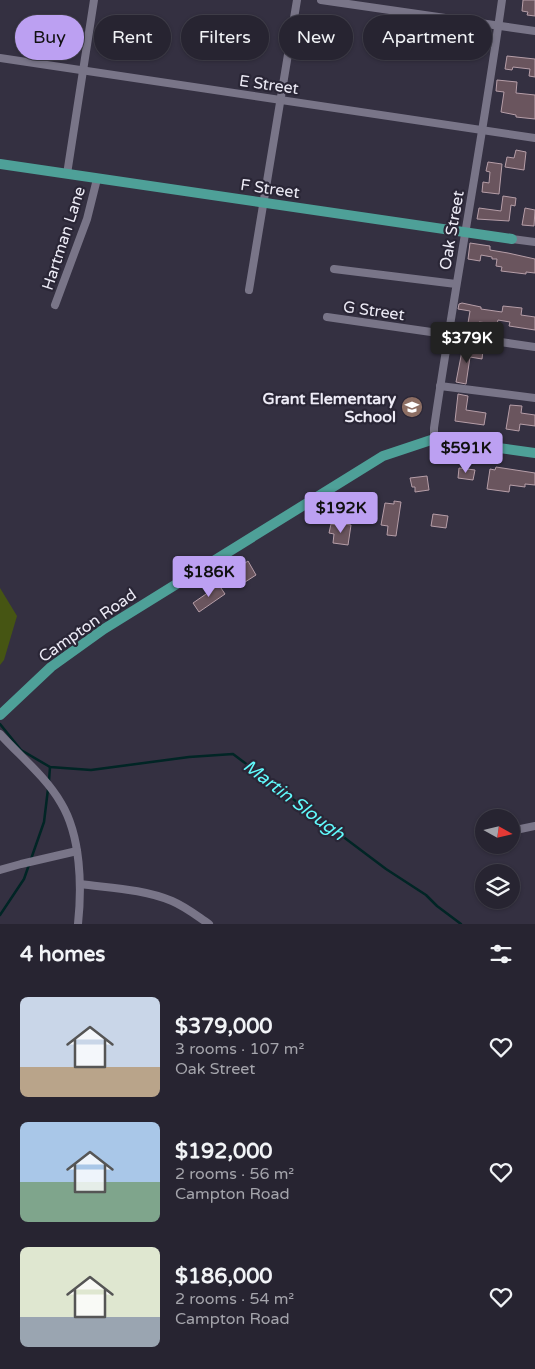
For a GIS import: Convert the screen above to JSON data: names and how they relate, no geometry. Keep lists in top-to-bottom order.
{
  "streets": {
    "main road": ["F Street", "Campton Road"],
    "street": [
      "E Street",
      "Oak Street",
      "Hartman Lane",
      "G Street"
    ]
  },
  "crossings": [
    ["E Street", "Oak Street"],
    ["F Street", "Oak Street"],
    ["F Street", "Hartman Lane"],
    ["Oak Street", "G Street"],
    ["Oak Street", "Campton Road"]
  ],
  "water": ["Martin Slough"],
  "places": {
    "school or university": ["Grant Elementary School"]
  },
  "north": "right",
  "page": {
    "chip": [
      "Buy",
      "Rent",
      "Filters",
      "New",
      "Apartment"
    ],
    "price": [
      "$379K",
      "$591K",
      "$192K",
      "$186K"
    ],
    "heading": "4 homes",
    "list": [
      {
        "name": "$379,000",
        "note": "3 rooms · 107 m² · Oak Street"
      },
      {
        "name": "$192,000",
        "note": "2 rooms · 56 m² · Campton Road"
      },
      {
        "name": "$186,000",
        "note": "2 rooms · 54 m² · Campton Road"
      }
    ]
  }
}
